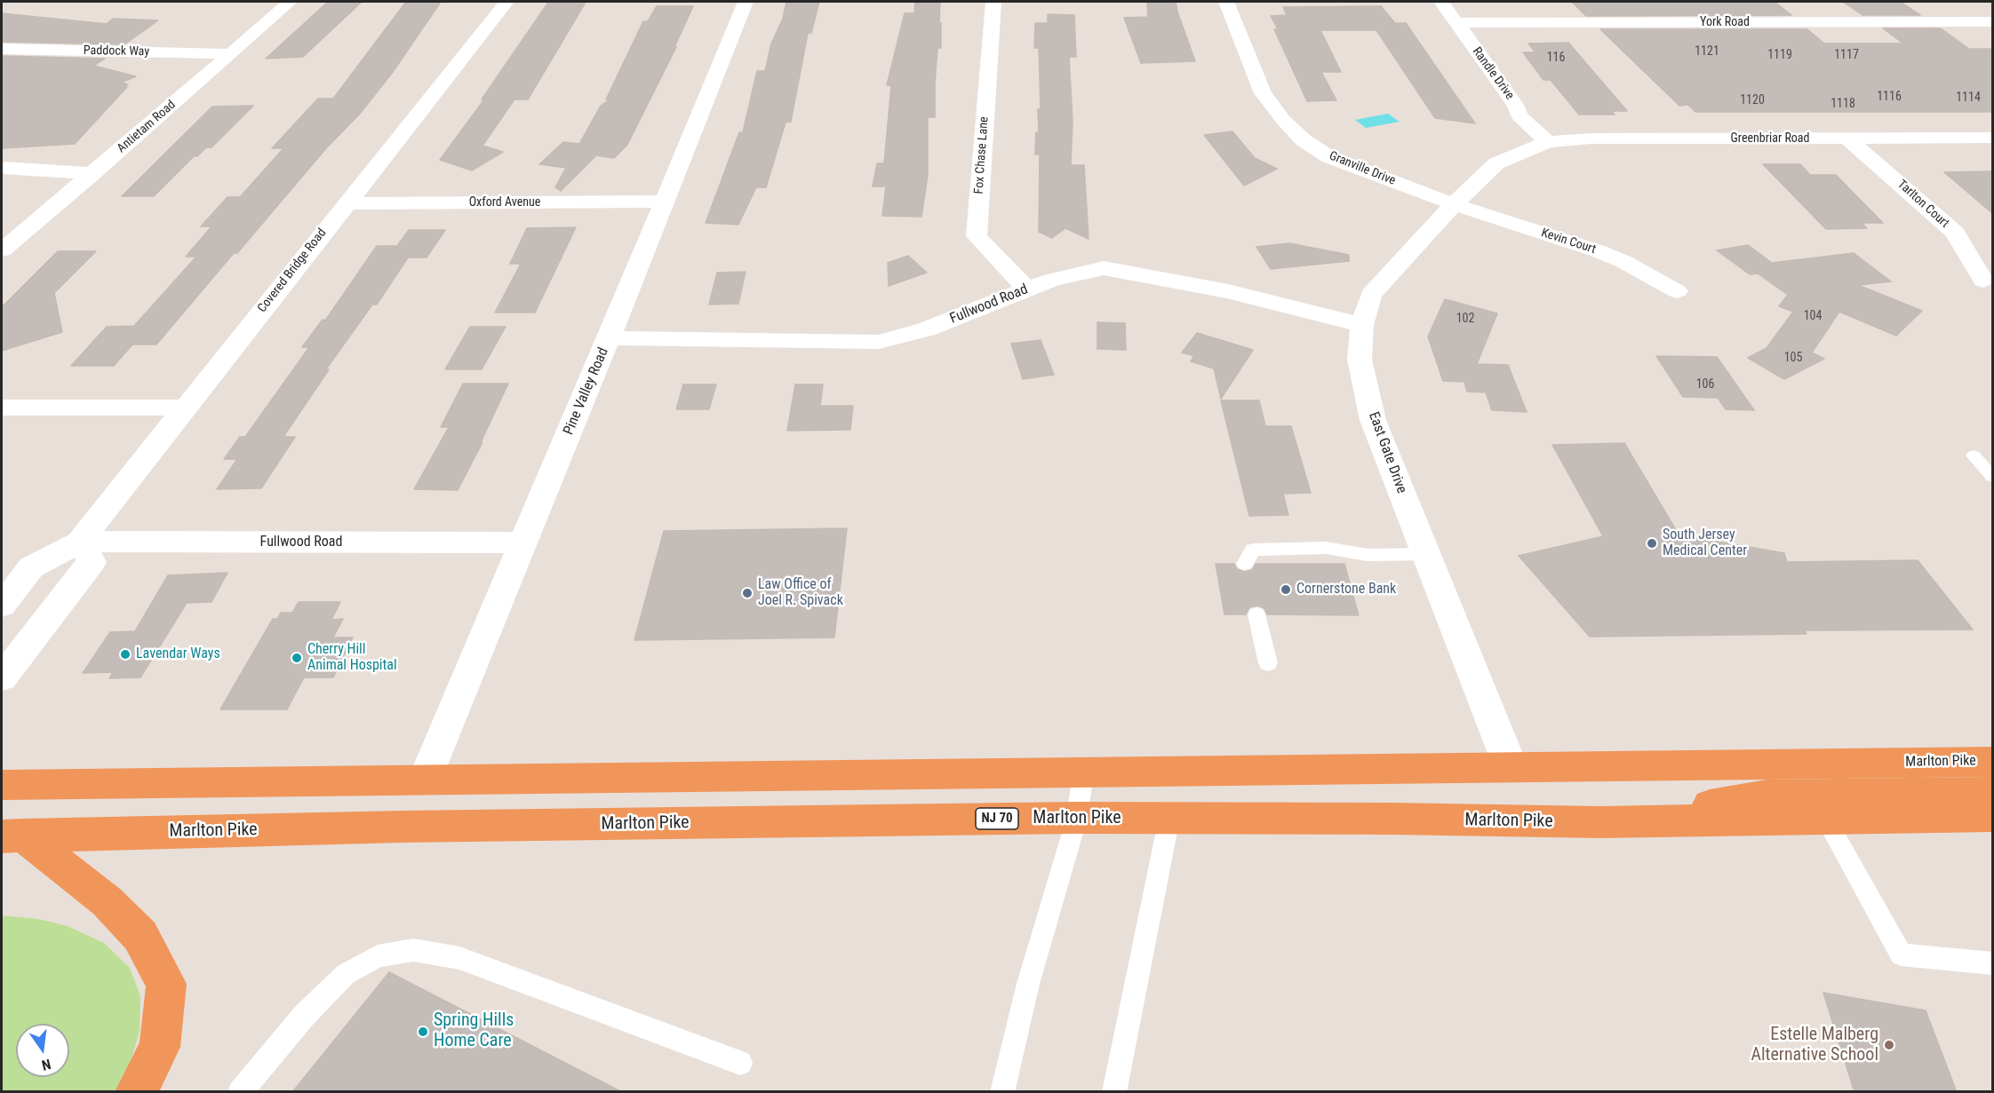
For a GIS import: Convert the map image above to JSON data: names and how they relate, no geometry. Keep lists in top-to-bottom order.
{
  "streets": {
    "highway": ["Marlton Pike", "NJ 70"],
    "street": [
      "York Road",
      "Paddock Way",
      "Randle Drive",
      "Antietam Road",
      "Greenbriar Road",
      "Fox Chase Lane",
      "Granville Drive",
      "Oxford Avenue",
      "Tarlton Court",
      "Kevin Court",
      "Covered Bridge Road",
      "Fullwood Road",
      "Pine Valley Road",
      "East Gate Drive"
    ]
  },
  "crossings": [
    ["York Road", "Randle Drive"],
    ["Paddock Way", "Antietam Road"],
    ["Randle Drive", "Greenbriar Road"],
    ["Randle Drive", "East Gate Drive"],
    ["Greenbriar Road", "Tarlton Court"],
    ["Greenbriar Road", "East Gate Drive"],
    ["Fox Chase Lane", "Fullwood Road"],
    ["Granville Drive", "Kevin Court"],
    ["Granville Drive", "East Gate Drive"],
    ["Oxford Avenue", "Covered Bridge Road"],
    ["Oxford Avenue", "Pine Valley Road"],
    ["Kevin Court", "East Gate Drive"],
    ["Covered Bridge Road", "Fullwood Road"],
    ["Fullwood Road", "Pine Valley Road"],
    ["Fullwood Road", "East Gate Drive"],
    ["Pine Valley Road", "Marlton Pike"],
    ["East Gate Drive", "Marlton Pike"]
  ],
  "places": [
    "South Jersey Medical Center",
    "Cornerstone Bank",
    "Law Office of Joel R. Spivack",
    "Lavendar Ways",
    "Cherry Hill Animal Hospital",
    "Spring Hills Home Care",
    "Estelle Malberg Alternative School"
  ],
  "house_numbers": [
    "1121",
    "1119",
    "1117",
    "116",
    "1116",
    "1114",
    "1120",
    "1118",
    "104",
    "102",
    "105",
    "106"
  ],
  "north": "bottom"
}
